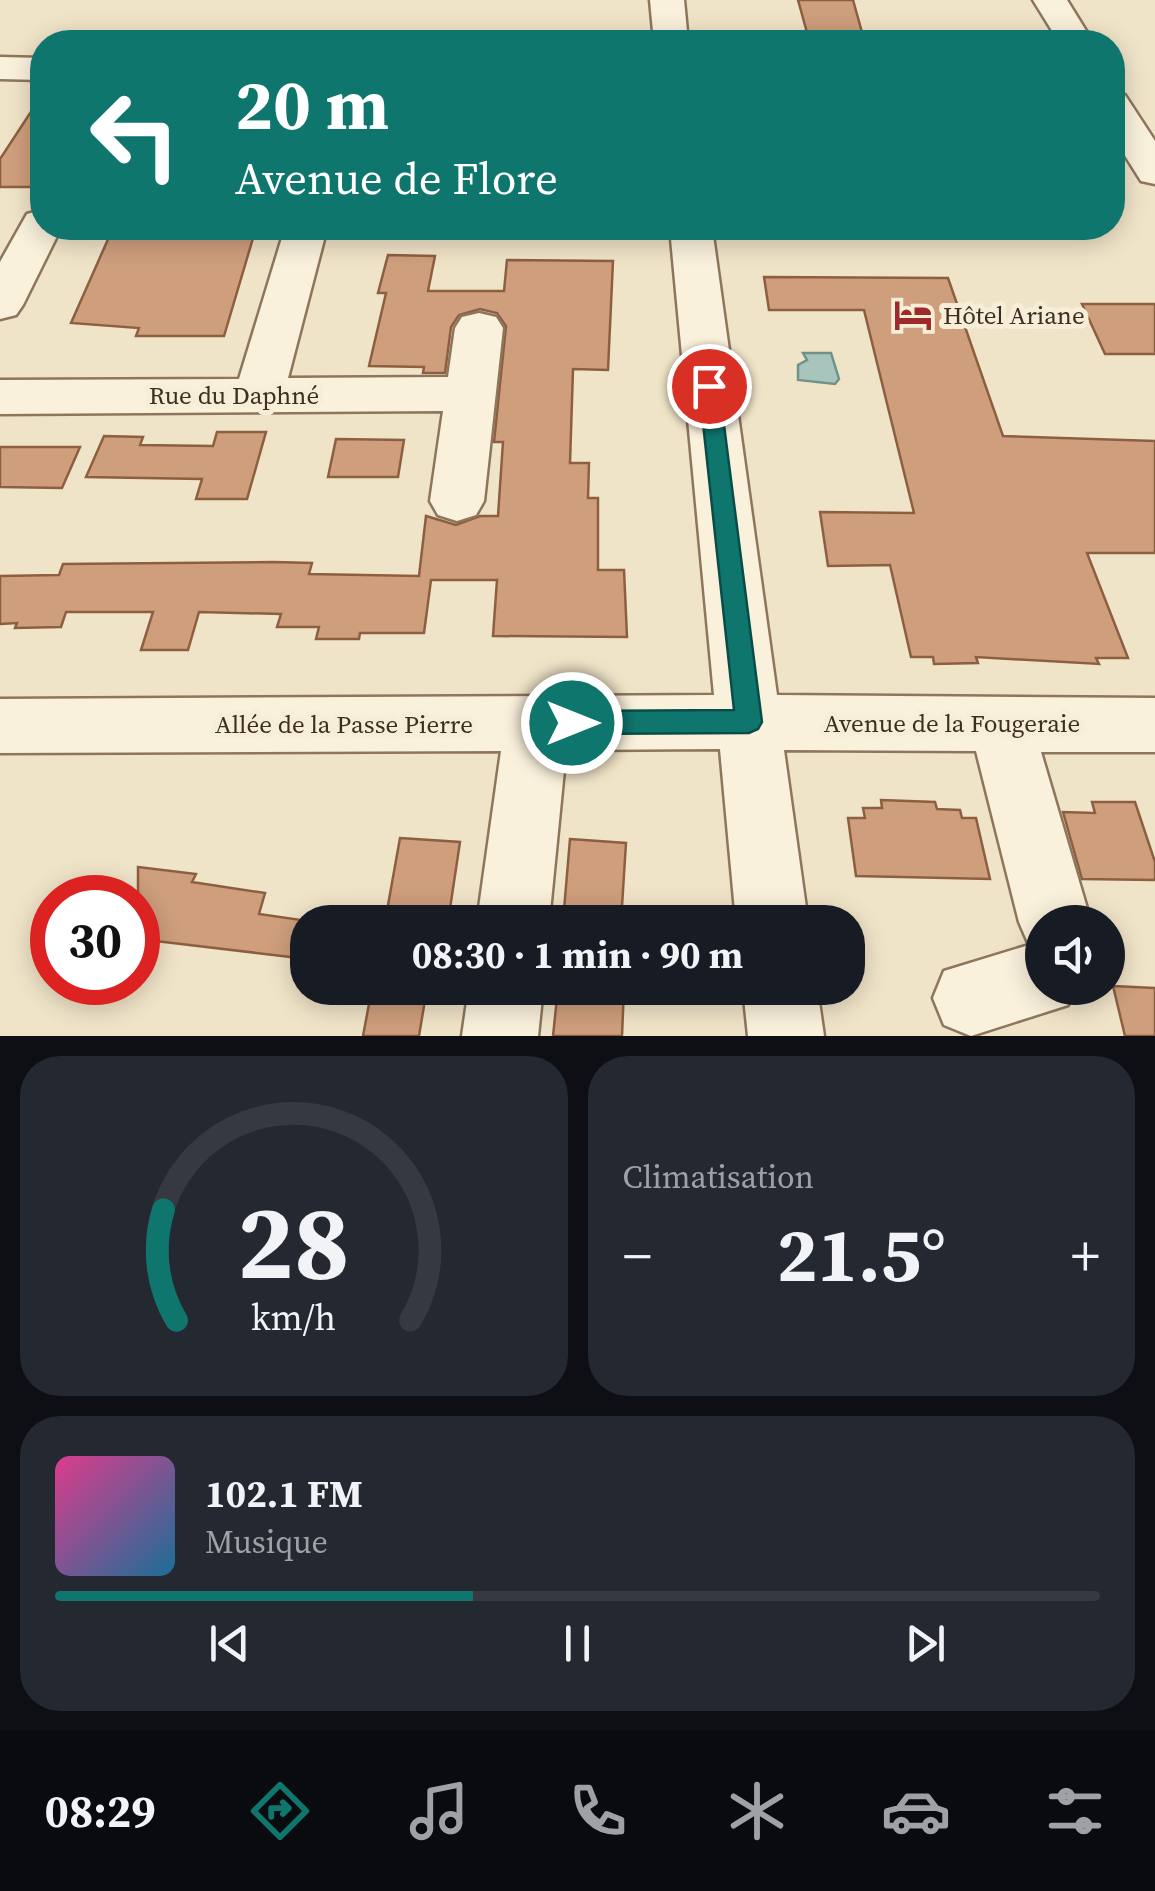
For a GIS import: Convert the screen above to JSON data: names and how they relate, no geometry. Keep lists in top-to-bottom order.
{
  "streets": {
    "street": ["Rue du Daphné", "Avenue de la Fougeraie", "Allée de la Passe Pierre"]
  },
  "crossings": [
    ["Avenue de la Fougeraie", "Allée de la Passe Pierre"]
  ],
  "places": {
    "hotel": ["Hôtel Ariane"]
  },
  "page": {
    "turn": ["20 m", "Avenue de Flore"],
    "limit": "30",
    "trip": "08:30 · 1 min · 90 m",
    "tile": "Climatisation",
    "heat": ["−", "21.5°", "+"],
    "song": ["102.1 FM", "Musique"],
    "tabs": "08:29",
    "gauge": ["28", "km/h"]
  }
}
